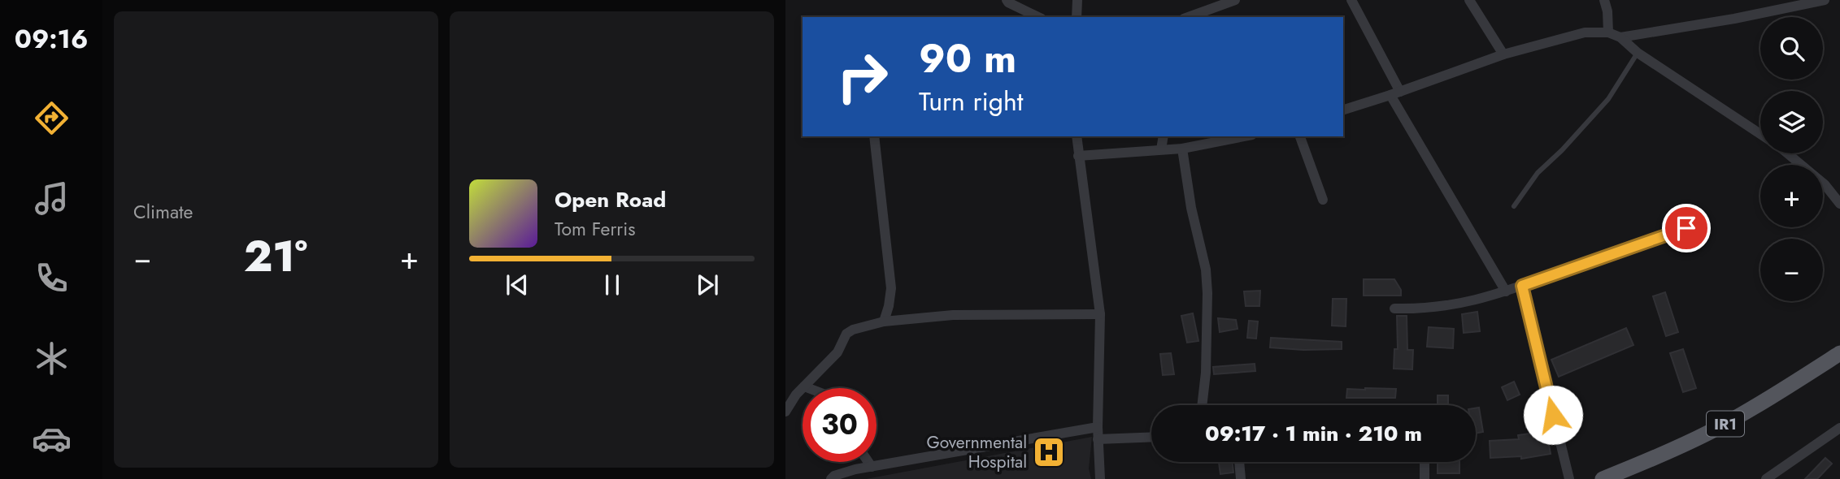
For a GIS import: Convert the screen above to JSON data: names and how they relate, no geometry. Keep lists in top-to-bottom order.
{
  "streets": {
    "main road": ["IR1"]
  },
  "places": {
    "hospital": ["Governmental Hospital"]
  },
  "page": {
    "tabs": "09:16",
    "tile": "Climate",
    "map_buttons": ["+", "−"],
    "turn": ["90 m", "Turn right"],
    "song": ["Open Road", "Tom Ferris"],
    "heat": ["−", "21°", "+"],
    "limit": "30",
    "trip": "09:17 · 1 min · 210 m"
  }
}
